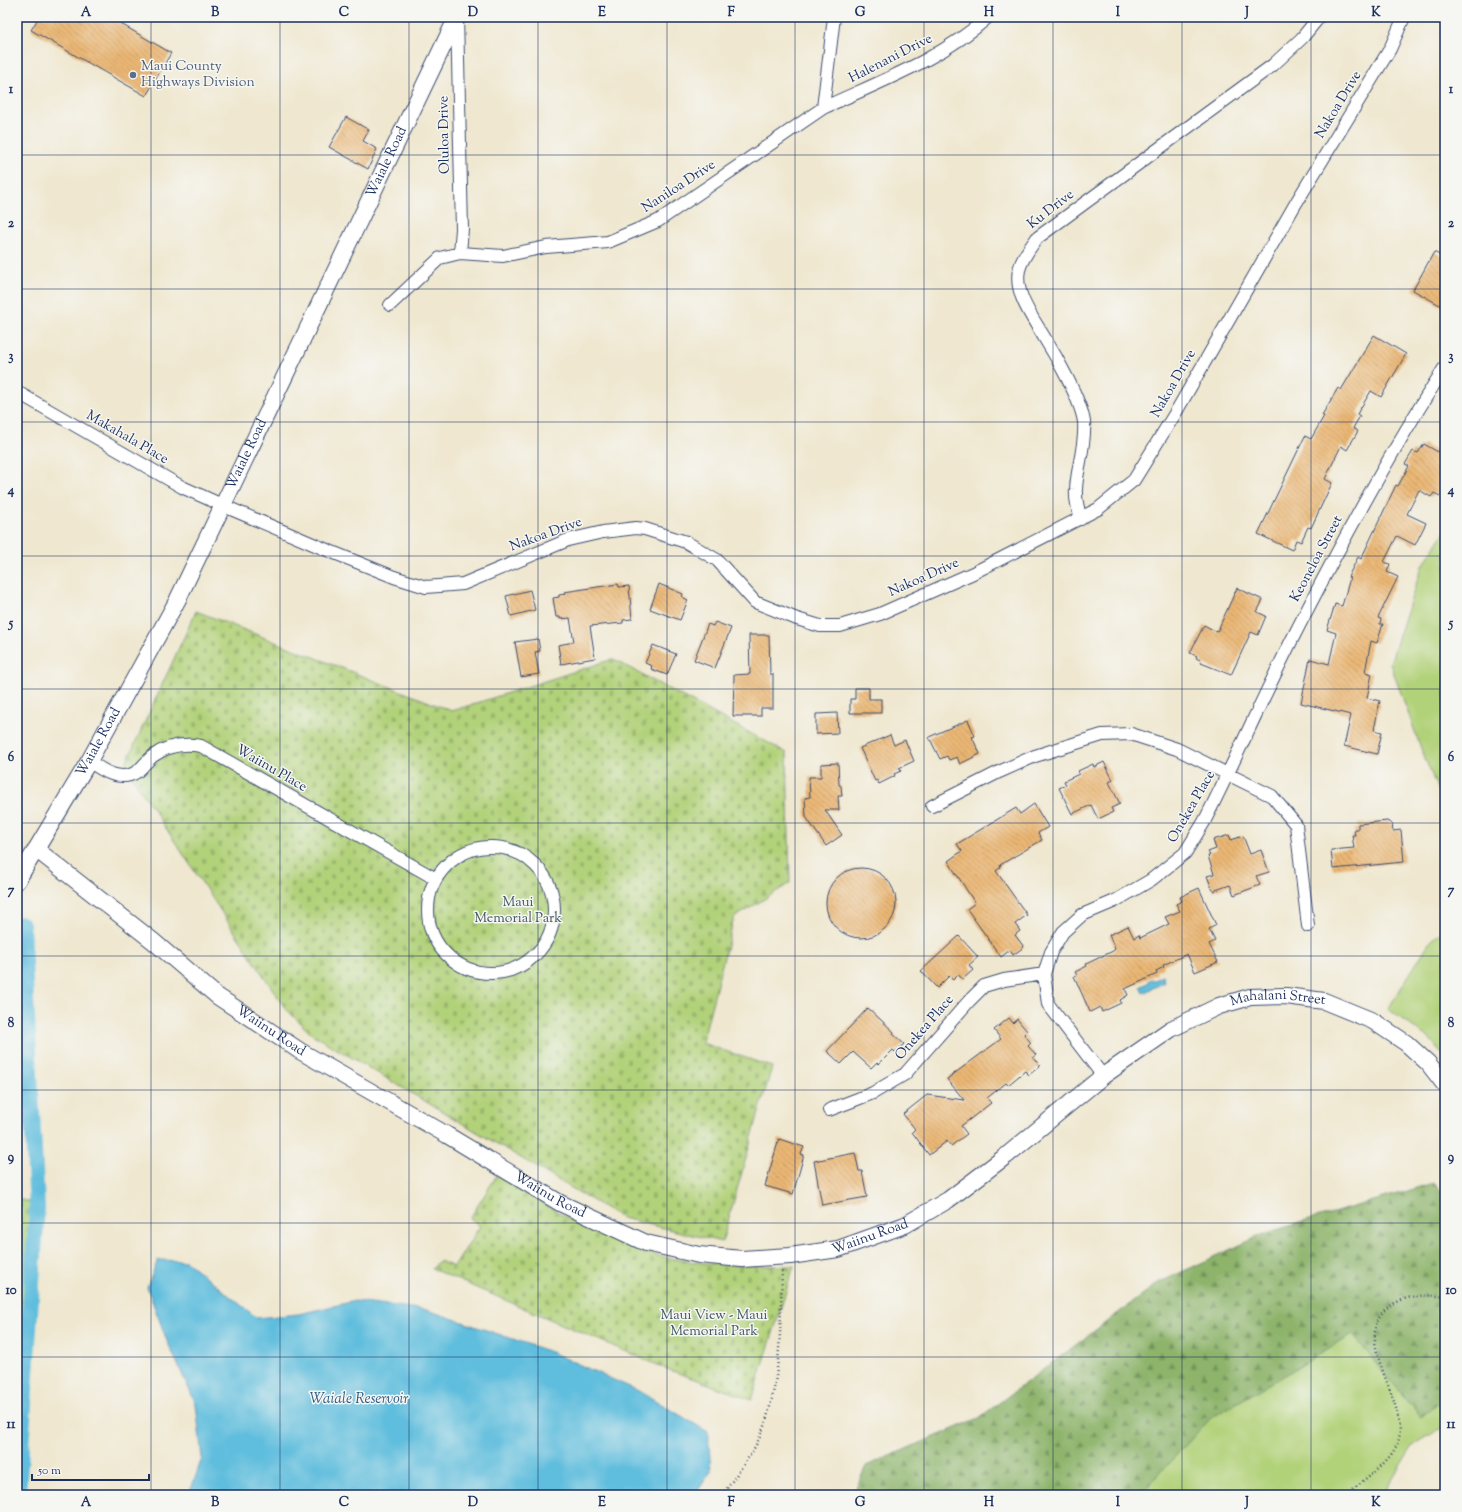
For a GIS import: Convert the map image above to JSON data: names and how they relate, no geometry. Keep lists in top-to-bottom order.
{
  "streets": {
    "street": [
      "Halenani Drive",
      "Nakoa Drive",
      "Oluloa Drive",
      "Waiale Road",
      "Naniloa Drive",
      "Ku Drive",
      "Makahala Place",
      "Keoneloa Street",
      "Waiinu Place",
      "Onekea Place",
      "Mahalani Street",
      "Waiinu Road"
    ]
  },
  "crossings": [
    ["Halenani Drive", "Naniloa Drive"],
    ["Nakoa Drive", "Waiale Road"],
    ["Nakoa Drive", "Ku Drive"],
    ["Nakoa Drive", "Makahala Place"],
    ["Oluloa Drive", "Waiale Road"],
    ["Oluloa Drive", "Naniloa Drive"],
    ["Waiale Road", "Makahala Place"],
    ["Waiale Road", "Waiinu Place"],
    ["Waiale Road", "Waiinu Road"],
    ["Keoneloa Street", "Onekea Place"],
    ["Onekea Place", "Mahalani Street"],
    ["Onekea Place", "Waiinu Road"],
    ["Mahalani Street", "Waiinu Road"]
  ],
  "water": ["Waiale Reservoir"],
  "parks": ["Maui Memorial Park", "Maui View - Maui Memorial Park"],
  "places": ["Maui County Highways Division"],
  "scale_bar": "50 m",
  "grid": {
    "columns": [
      "A",
      "B",
      "C",
      "D",
      "E",
      "F",
      "G",
      "H",
      "I",
      "J",
      "K"
    ],
    "rows": [
      "1",
      "2",
      "3",
      "4",
      "5",
      "6",
      "7",
      "8",
      "9",
      "10",
      "11"
    ]
  }
}
